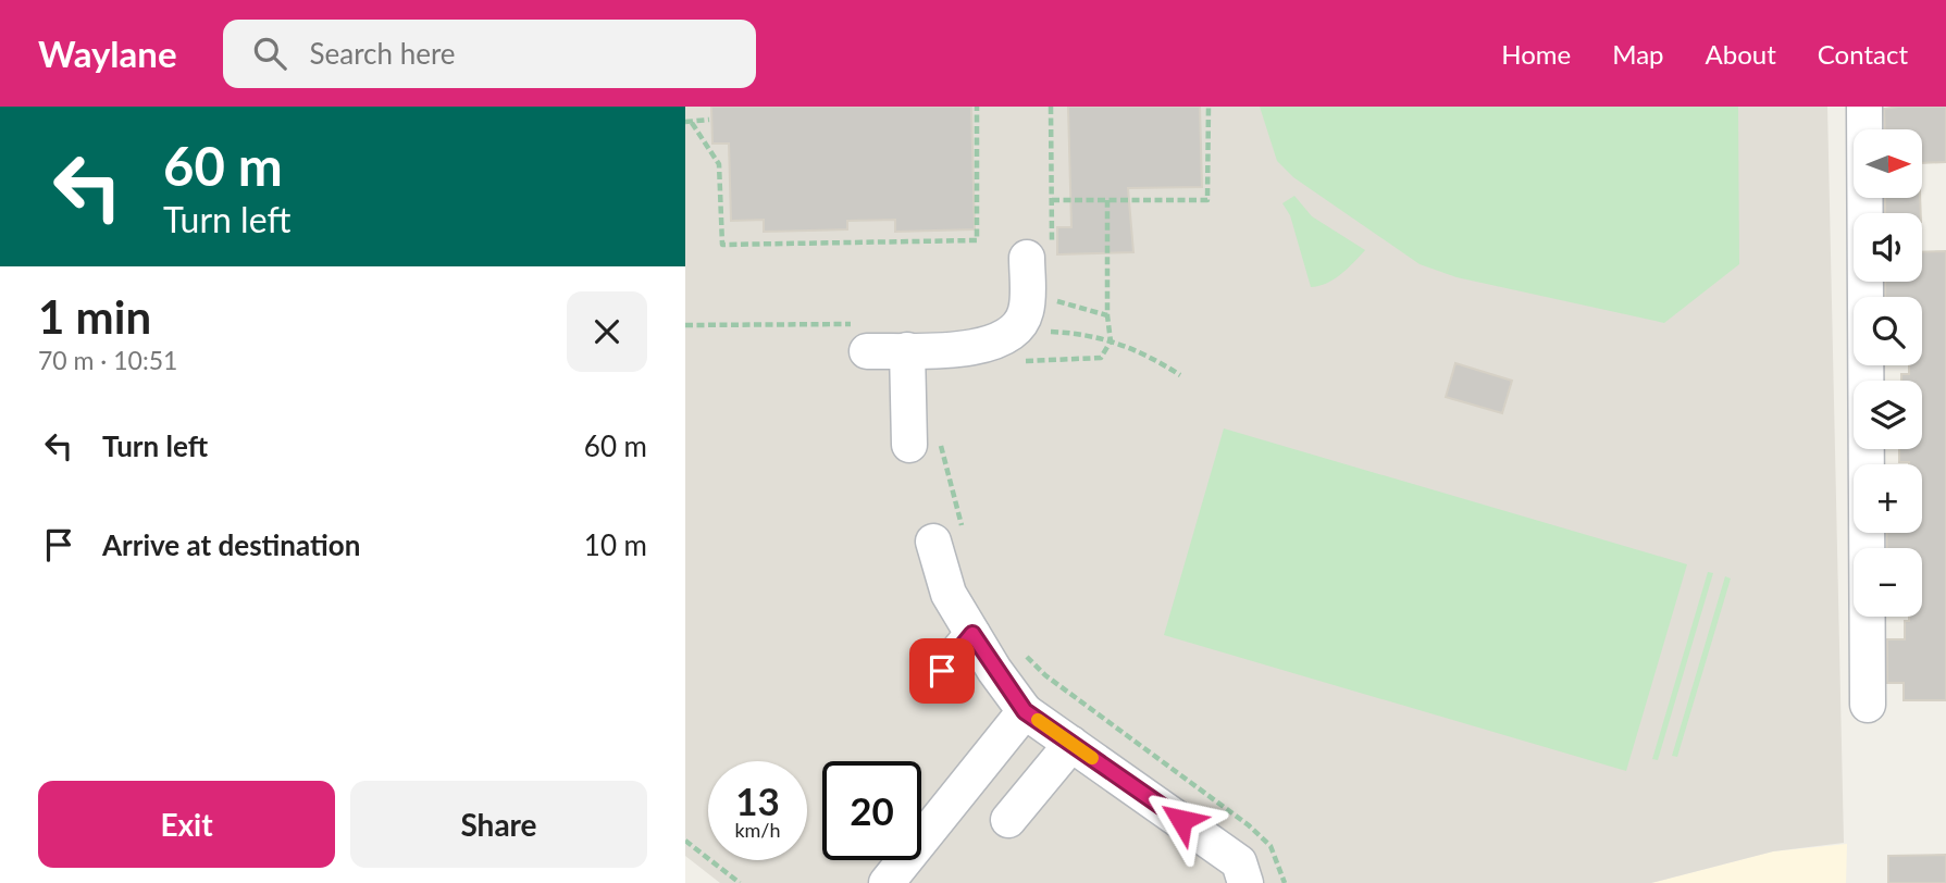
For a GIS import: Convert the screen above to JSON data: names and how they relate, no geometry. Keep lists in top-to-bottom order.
{
  "north": "right",
  "page": {
    "header": "Waylane",
    "search": "Search here",
    "nav": [
      "Home",
      "Map",
      "About",
      "Contact"
    ],
    "turn": ["60 m", "Turn left"],
    "map_buttons": ["+", "−"],
    "heading": ["1 min", "70 m · 10:51"],
    "list": [
      {
        "name": "Turn left",
        "value": "60 m"
      },
      {
        "name": "Arrive at destination",
        "value": "10 m"
      }
    ],
    "speed": "13 km/h",
    "limit": "20",
    "buttons": ["Exit", "Share"]
  }
}
